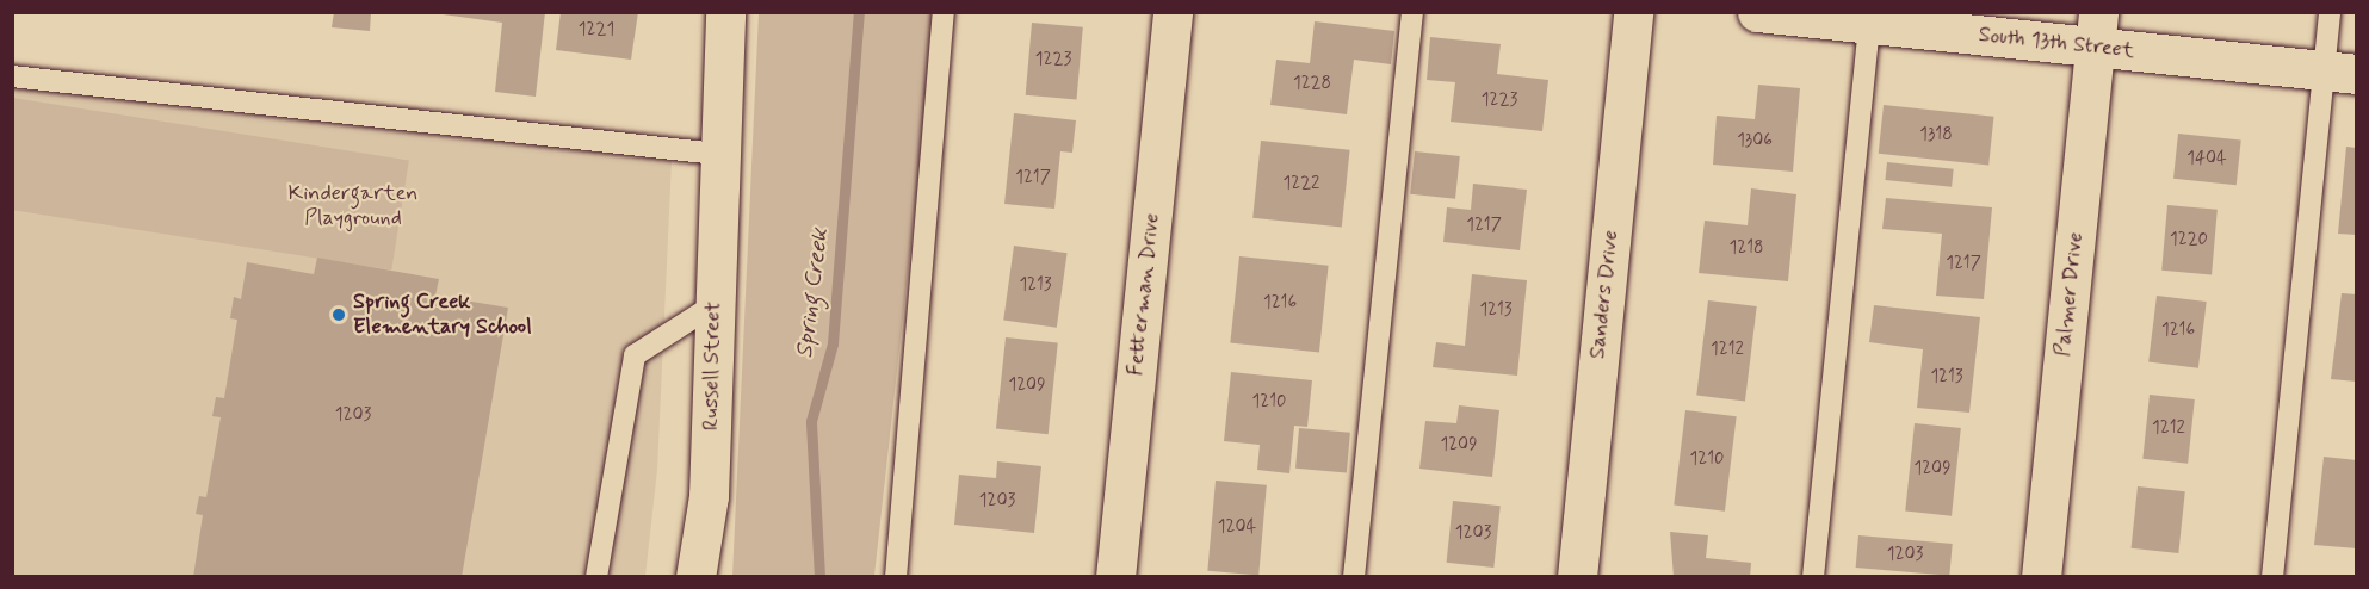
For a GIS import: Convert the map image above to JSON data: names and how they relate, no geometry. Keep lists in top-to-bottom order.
{
  "streets": {
    "street": [
      "South 13th Street",
      "Fetterman Drive",
      "Sanders Drive",
      "Palmer Drive",
      "Russell Street"
    ]
  },
  "crossings": [
    ["South 13th Street", "Palmer Drive"]
  ],
  "water": ["Spring Creek"],
  "parks": ["Kindergarten Playground"],
  "places": ["Spring Creek Elementary School"],
  "house_numbers": [
    "1221",
    "1223",
    "1228",
    "1223",
    "1318",
    "1306",
    "1404",
    "1217",
    "1222",
    "1217",
    "1220",
    "1218",
    "1217",
    "1213",
    "1216",
    "1213",
    "1216",
    "1212",
    "1213",
    "1209",
    "1210",
    "1203",
    "1212",
    "1209",
    "1210",
    "1209",
    "1203",
    "1204",
    "1203",
    "1203"
  ]
}
